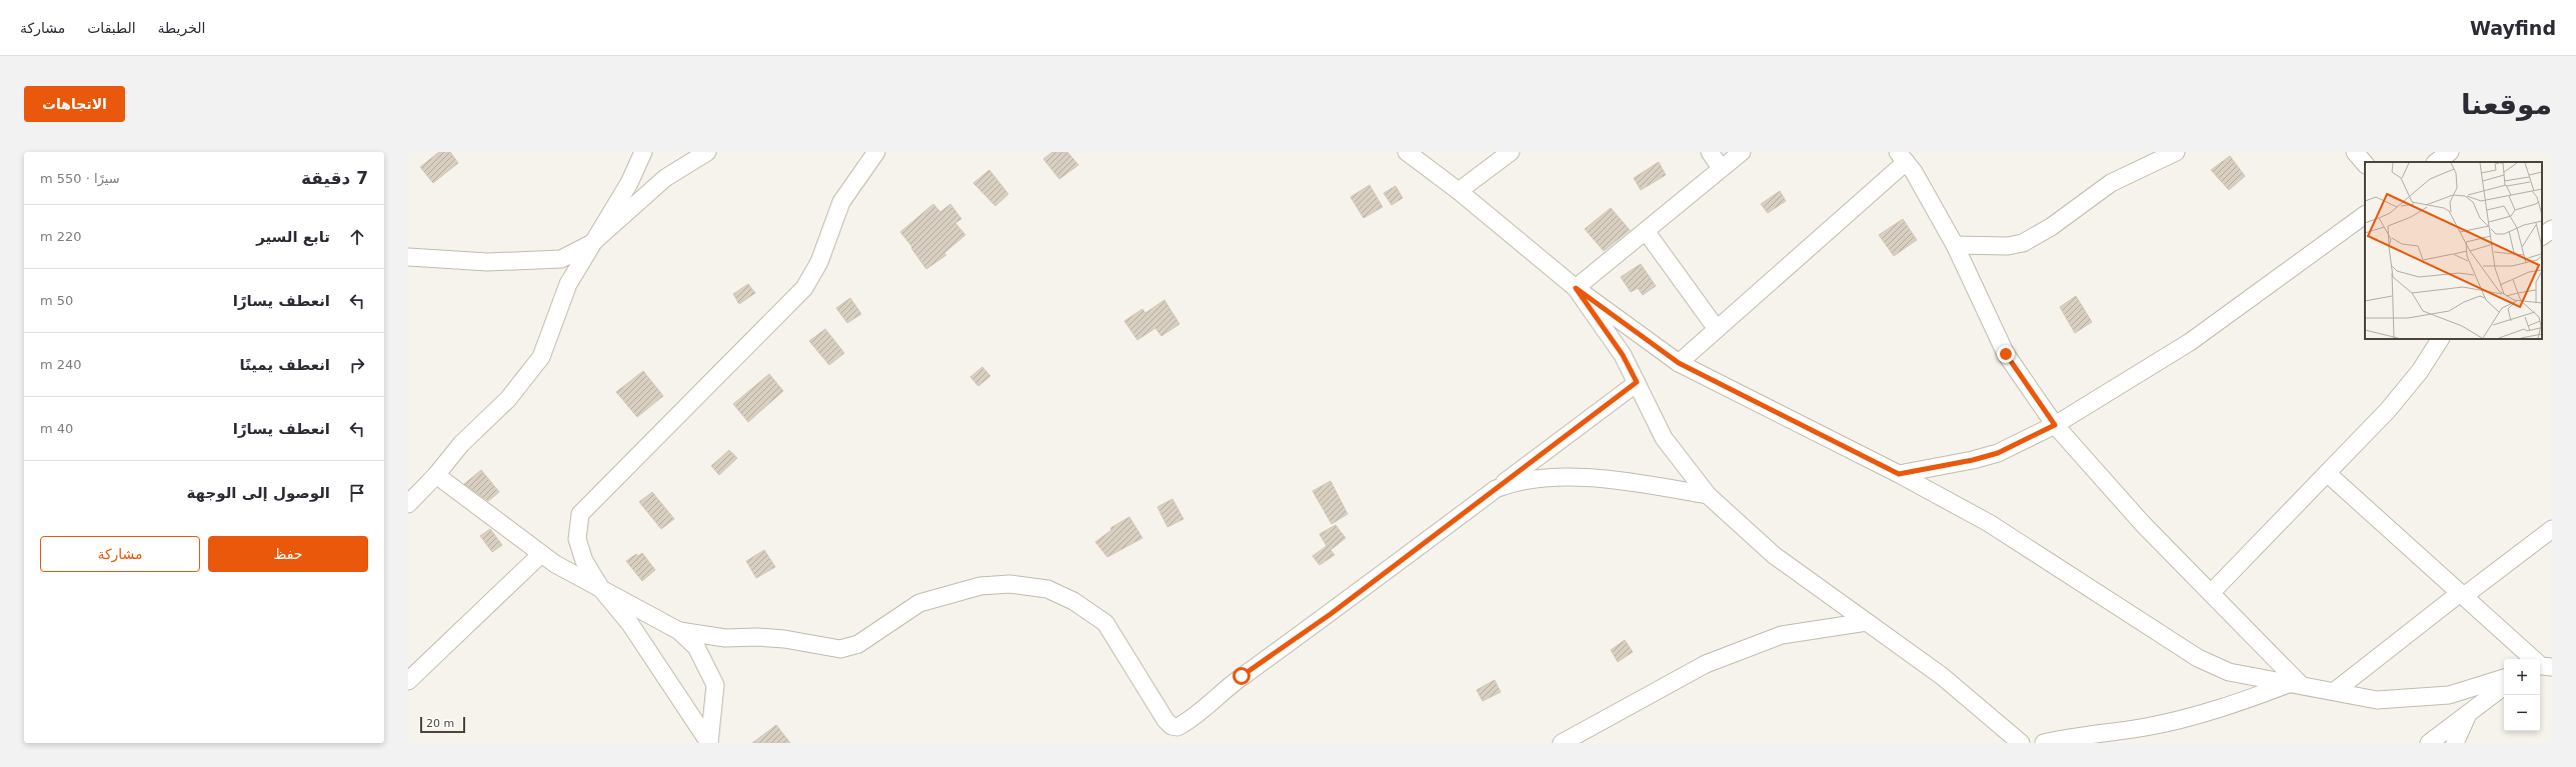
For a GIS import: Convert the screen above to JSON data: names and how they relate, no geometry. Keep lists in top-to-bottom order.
{
  "scale_bar": "20 m",
  "page": {
    "header": "Wayfind",
    "nav": ["الخريطة", "الطبقات", "مشاركة"],
    "buttons": [
      "الاتجاهات",
      ["حفظ", "مشاركة"]
    ],
    "title": "موقعنا",
    "heading": ["7 دقيقة", "سيرًا · 550 m"],
    "list": [
      ["تابع السير", "220 m"],
      ["انعطف يسارًا", "50 m"],
      ["انعطف يمينًا", "240 m"],
      ["انعطف يسارًا", "40 m"],
      "الوصول إلى الوجهة"
    ],
    "map_buttons": ["+", "−"],
    "scale": "20 m"
  }
}
